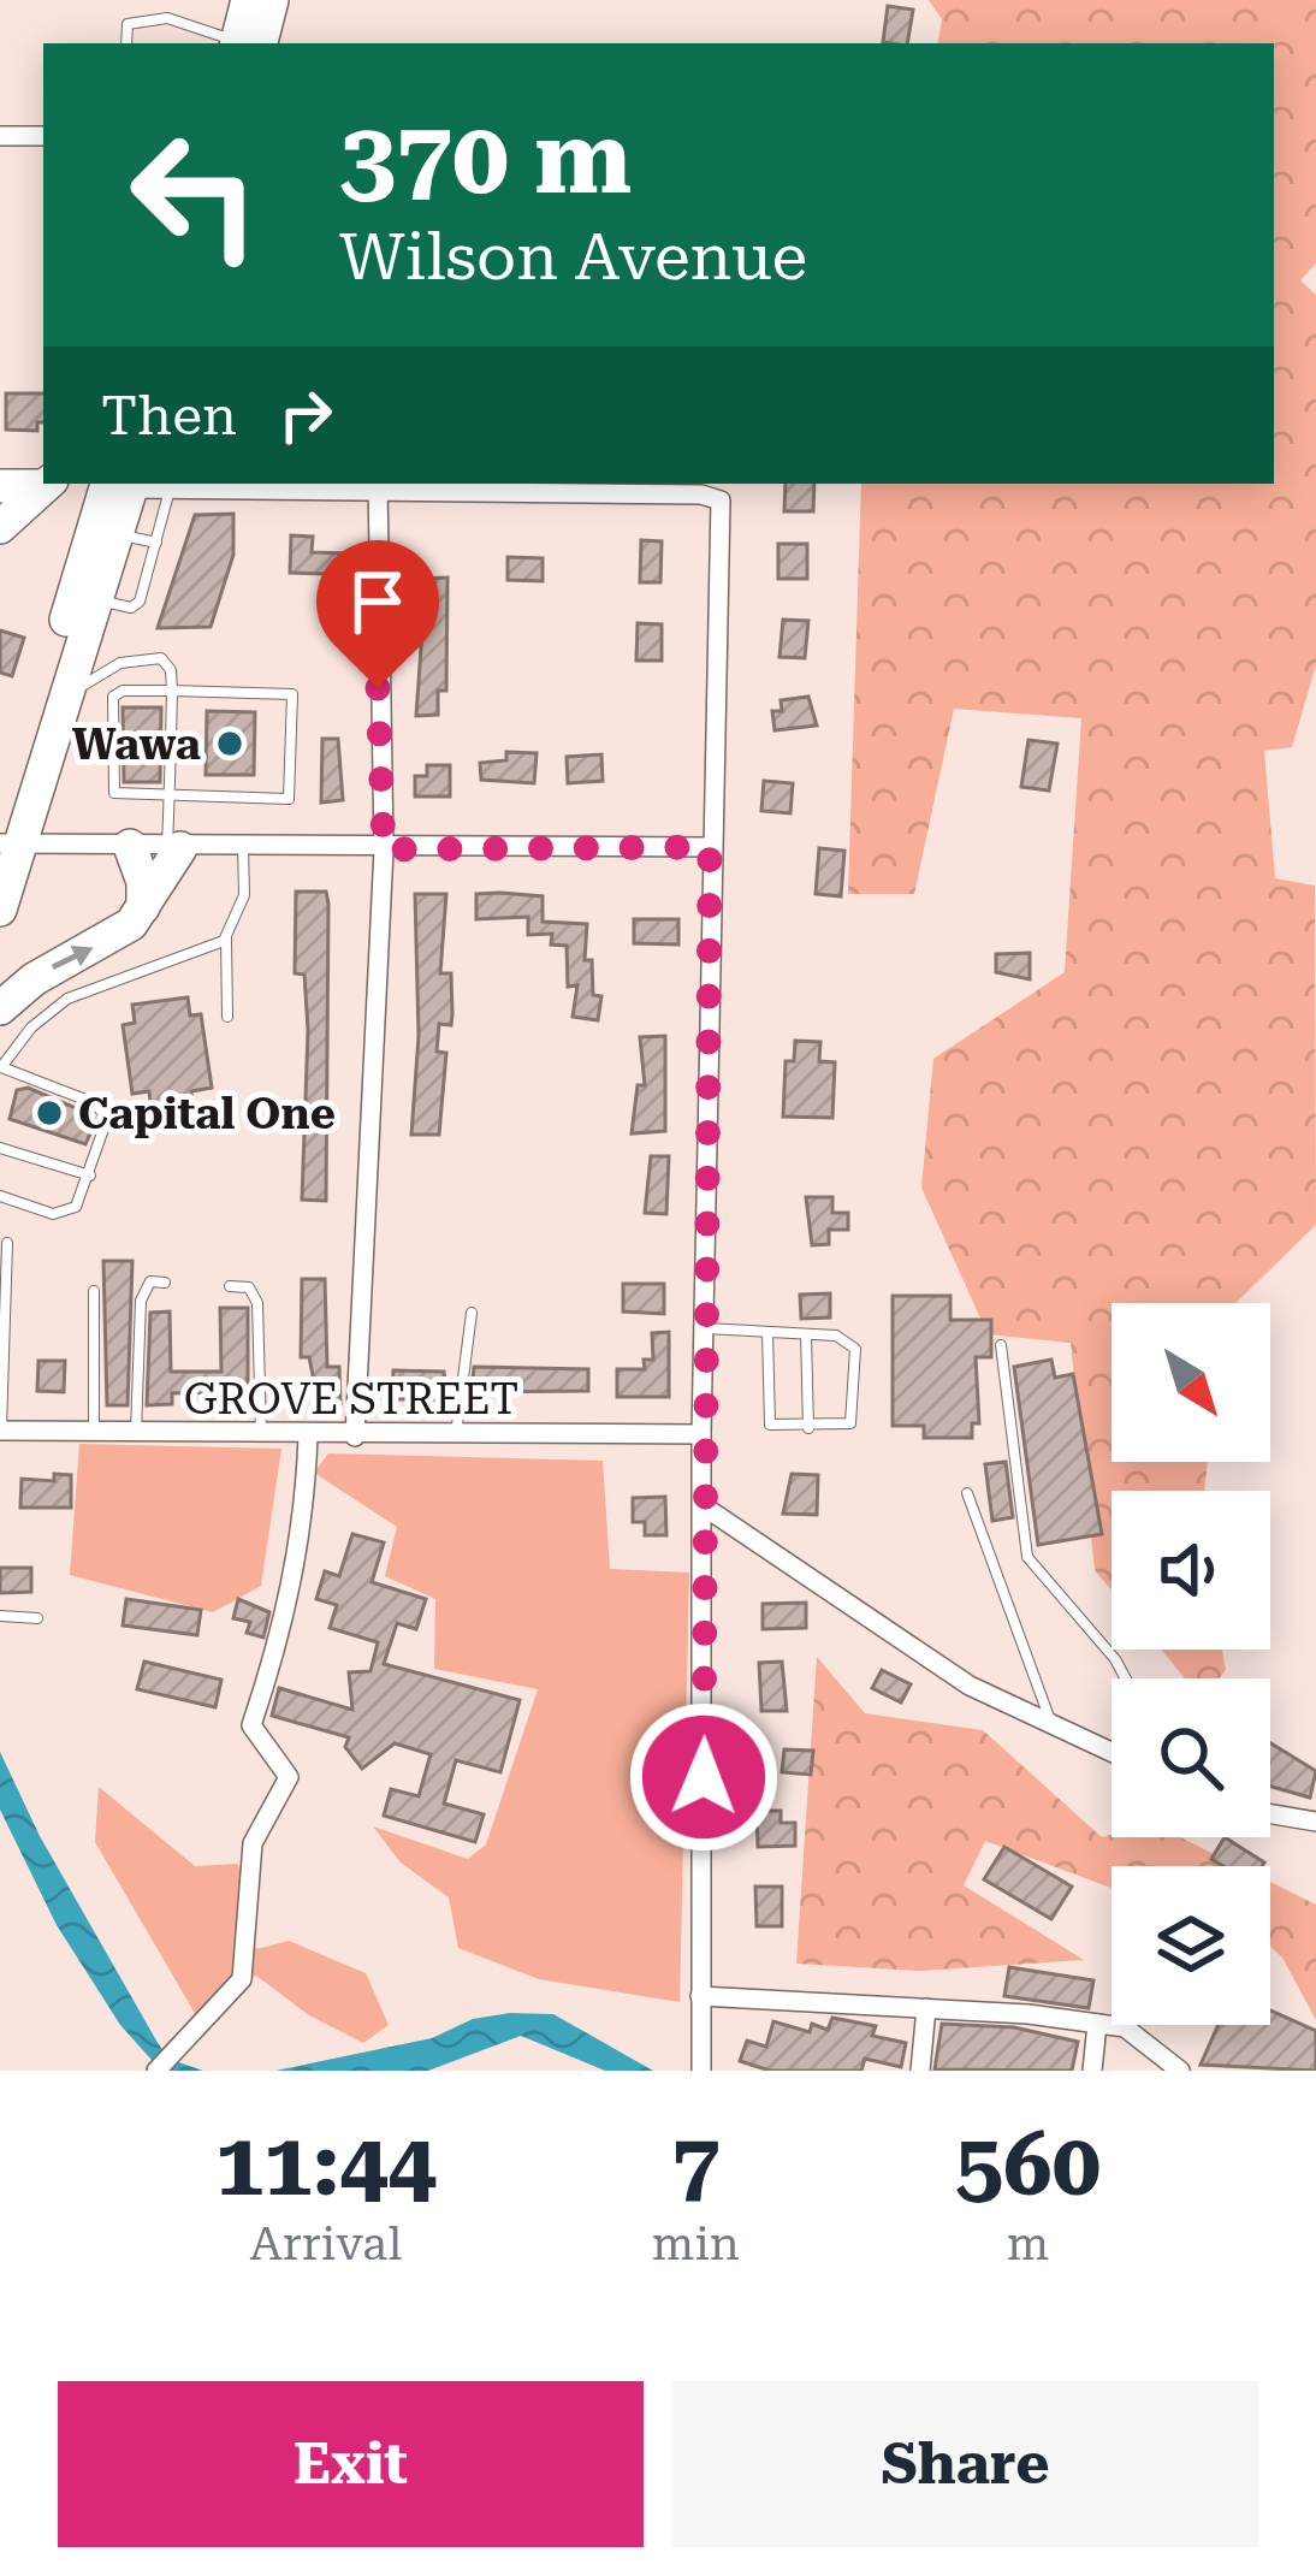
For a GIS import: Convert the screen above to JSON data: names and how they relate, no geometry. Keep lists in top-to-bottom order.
{
  "streets": {
    "street": ["GROVE STREET"]
  },
  "places": ["Wawa", "Capital One"],
  "north": "bottom right",
  "page": {
    "turn": ["370 m", "Wilson Avenue"],
    "then": "Then",
    "eta": [
      "11:44",
      "Arrival",
      "7",
      "min",
      "560",
      "m"
    ],
    "buttons": ["Exit", "Share"]
  }
}
